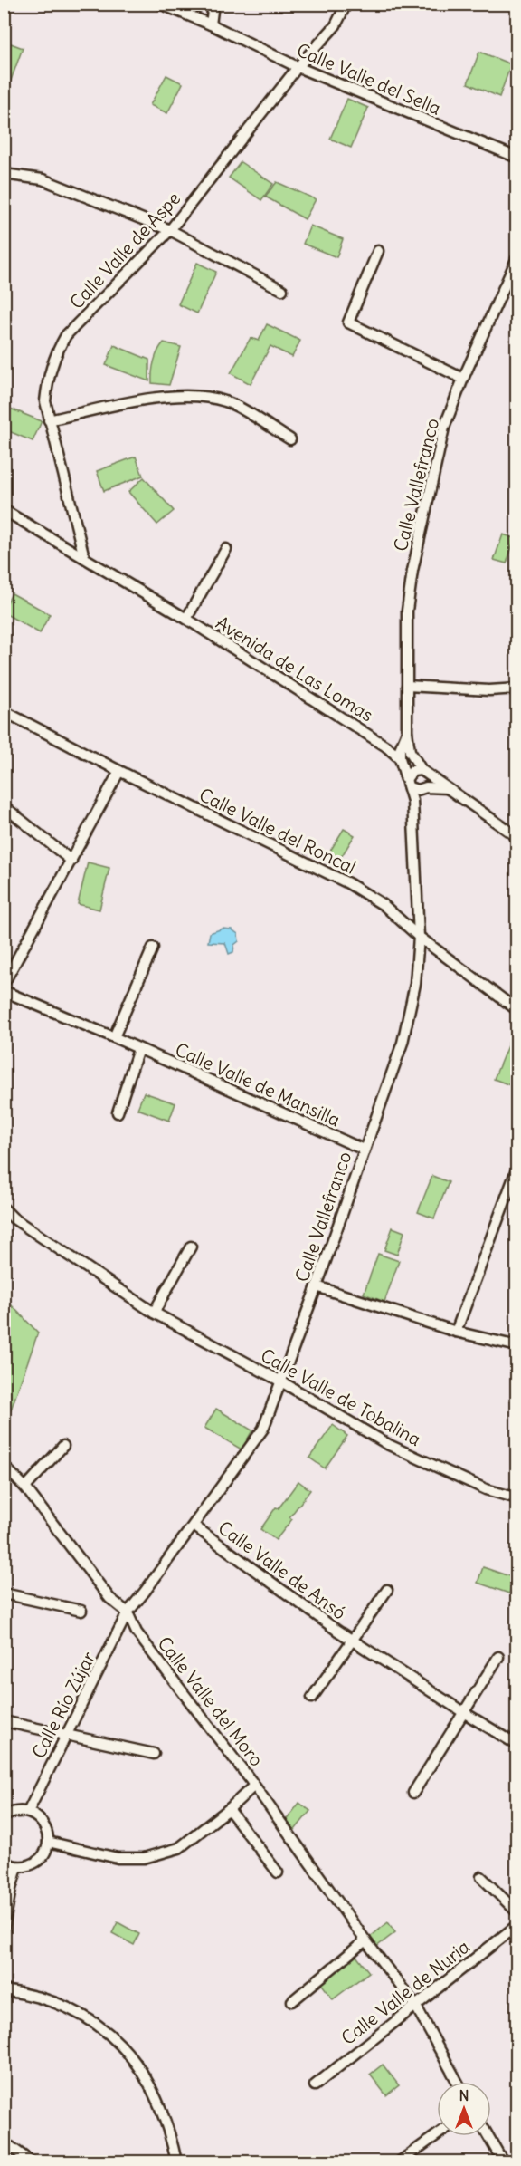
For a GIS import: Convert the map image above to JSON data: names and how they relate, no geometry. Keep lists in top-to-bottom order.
{
  "streets": {
    "street": [
      "Calle Valle del Sella",
      "Calle Valle de Aspe",
      "Calle Vallefranco",
      "Avenida de Las Lomas",
      "Calle Valle del Roncal",
      "Calle Valle de Mansilla",
      "Calle Valle de Tobalina",
      "Calle Valle de Ansó",
      "Calle Valle del Moro",
      "Calle Río Zújar",
      "Calle Valle de Nuria"
    ]
  },
  "crossings": [
    ["Calle Valle del Sella", "Calle Valle de Aspe"],
    ["Calle Valle de Aspe", "Avenida de Las Lomas"],
    ["Calle Vallefranco", "Avenida de Las Lomas"],
    ["Calle Vallefranco", "Calle Valle del Roncal"],
    ["Calle Vallefranco", "Calle Valle de Mansilla"],
    ["Calle Vallefranco", "Calle Valle de Tobalina"],
    ["Calle Vallefranco", "Calle Valle de Ansó"],
    ["Calle Vallefranco", "Calle Valle del Moro"],
    ["Calle Vallefranco", "Calle Río Zújar"],
    ["Calle Valle del Moro", "Calle Río Zújar"],
    ["Calle Valle del Moro", "Calle Valle de Nuria"]
  ],
  "north": "top"
}
